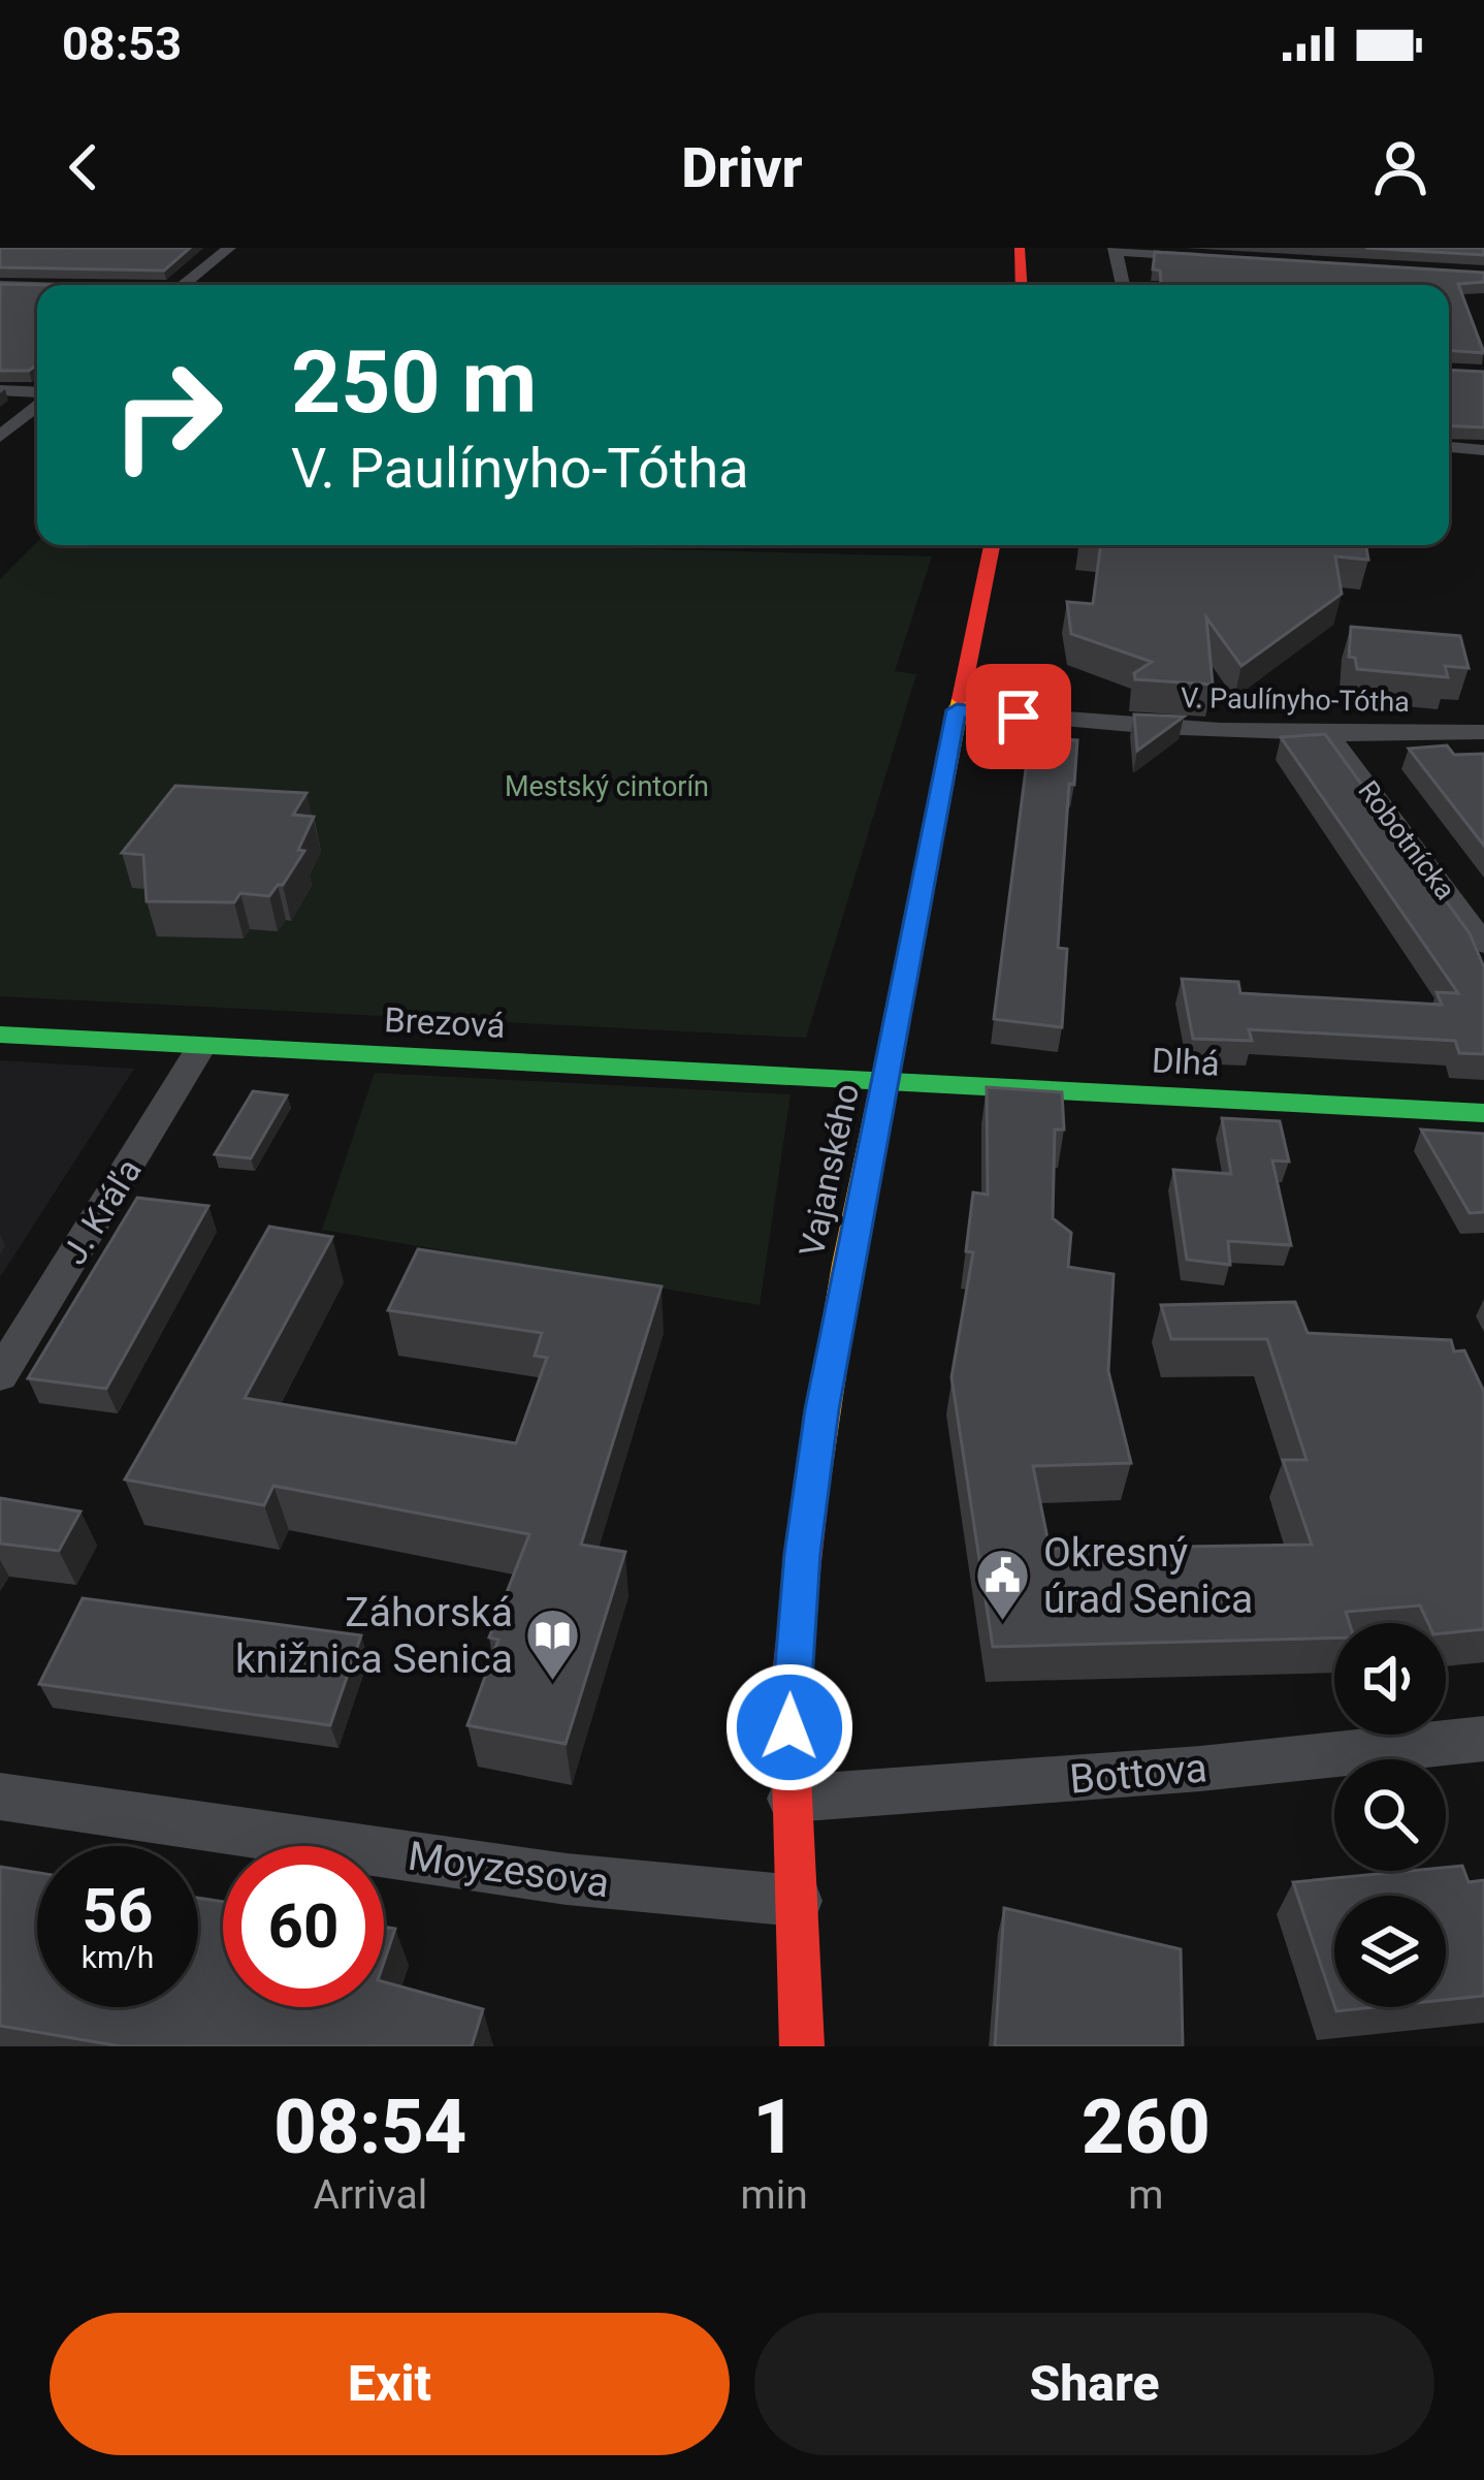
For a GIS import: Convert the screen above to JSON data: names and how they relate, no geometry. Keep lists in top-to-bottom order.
{
  "streets": {
    "main road": ["Brezová", "Dlhá", "Vajanského"],
    "street": [
      "V. Paulínyho-Tótha",
      "Robotnícka",
      "J. Kráľa",
      "Bottova",
      "Moyzesova"
    ]
  },
  "crossings": [
    ["V. Paulínyho-Tótha", "Robotnícka"],
    ["V. Paulínyho-Tótha", "Vajanského"],
    ["Brezová", "Dlhá"],
    ["Brezová", "Vajanského"],
    ["Brezová", "J. Kráľa"],
    ["Dlhá", "Vajanského"],
    ["Vajanského", "Bottova"],
    ["Vajanského", "Moyzesova"]
  ],
  "parks": ["Mestský cintorín"],
  "places": {
    "public building": ["Okresný úrad Senica"],
    "library": ["Záhorská knižnica Senica"]
  },
  "page": {
    "status": "08:53",
    "header": "Drivr",
    "turn": ["250 m", "V. Paulínyho-Tótha"],
    "speed": "56 km/h",
    "limit": "60",
    "eta": [
      "08:54",
      "Arrival",
      "1",
      "min",
      "260",
      "m"
    ],
    "buttons": ["Exit", "Share"]
  }
}
